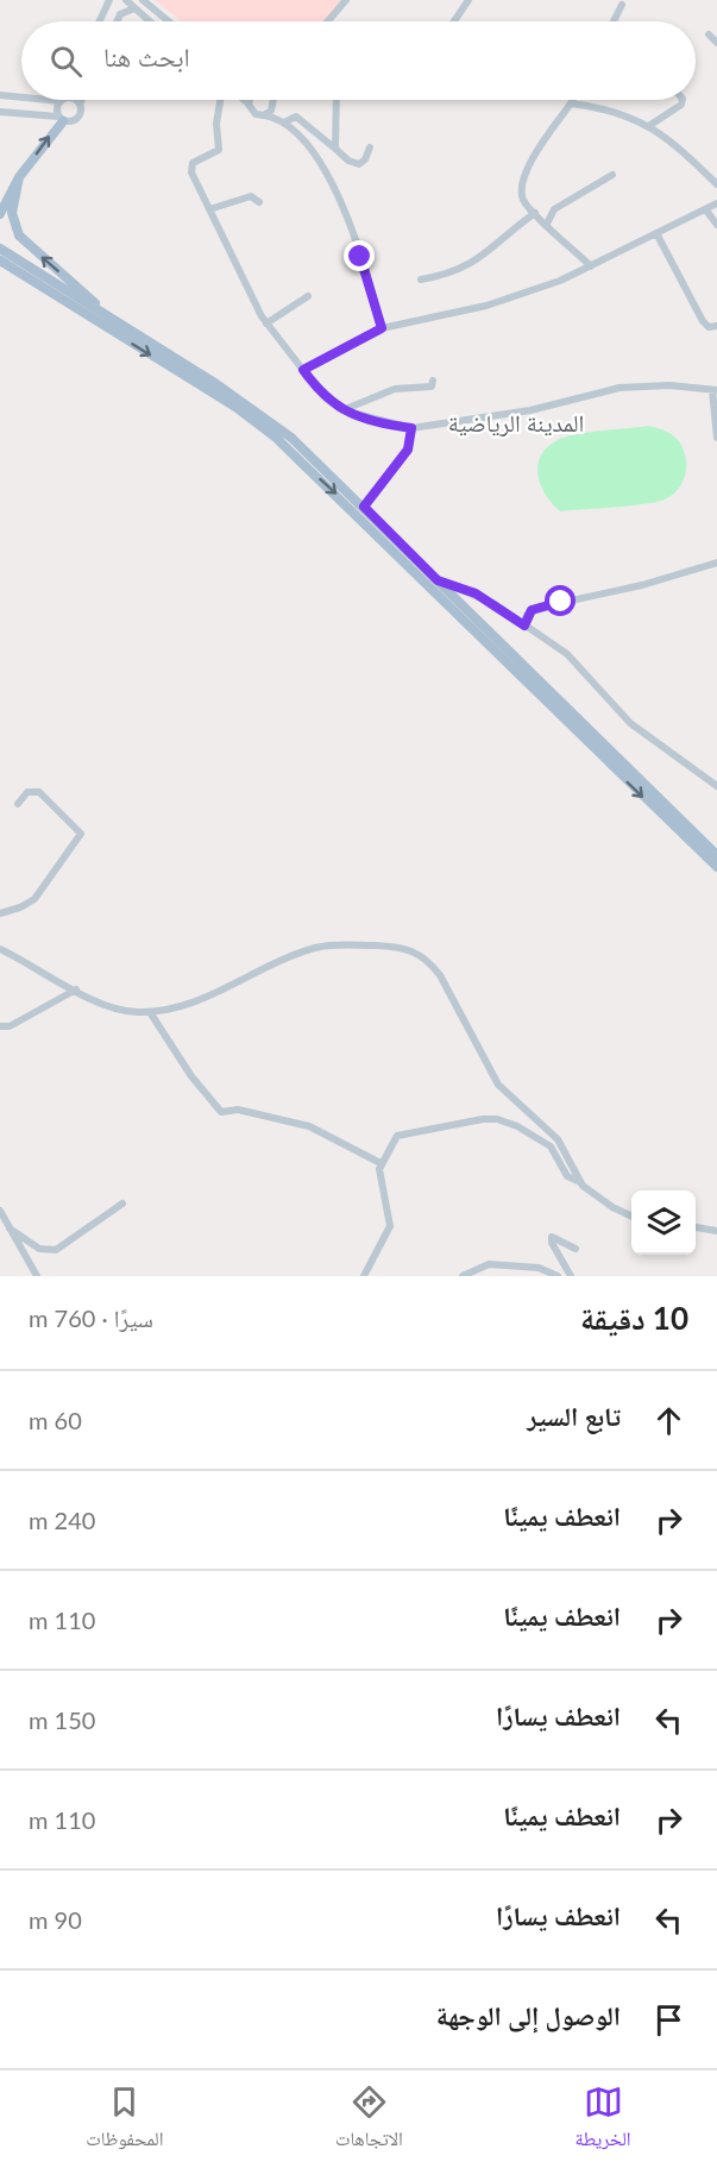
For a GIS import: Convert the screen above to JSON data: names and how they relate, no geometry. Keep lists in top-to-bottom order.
{
  "districts": ["المدينة الرياضية"],
  "page": {
    "search": "ابحث هنا",
    "heading": ["10 دقيقة", "سيرًا · 760 m"],
    "list": [
      ["تابع السير", "60 m"],
      ["انعطف يمينًا", "240 m"],
      ["انعطف يمينًا", "110 m"],
      ["انعطف يسارًا", "150 m"],
      ["انعطف يمينًا", "110 m"],
      ["انعطف يسارًا", "90 m"],
      "الوصول إلى الوجهة"
    ],
    "nav": ["الخريطة", "الاتجاهات", "المحفوظات"]
  }
}
